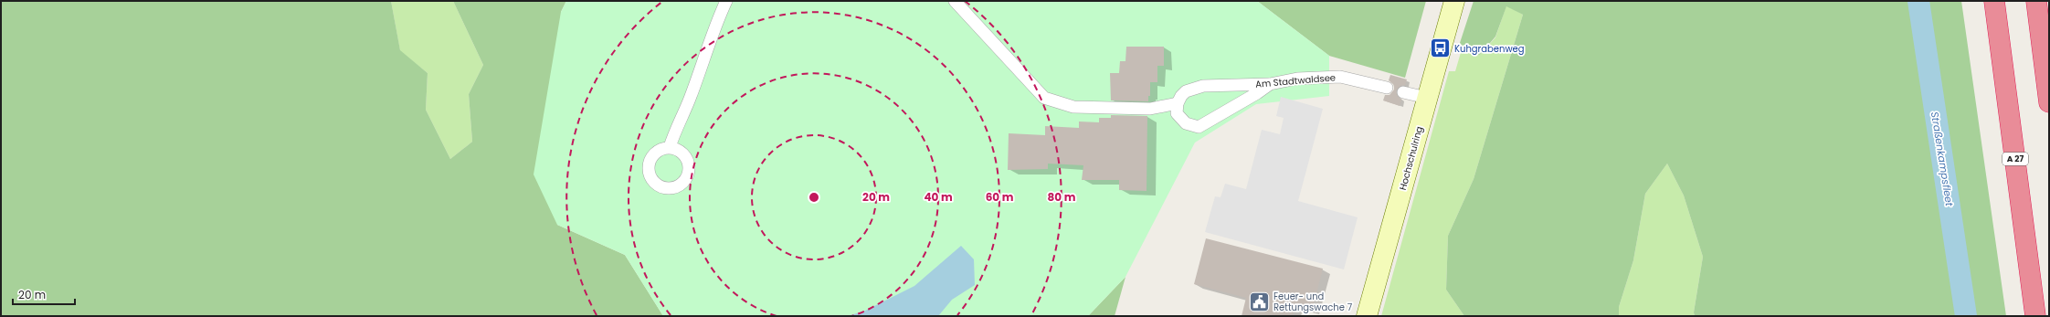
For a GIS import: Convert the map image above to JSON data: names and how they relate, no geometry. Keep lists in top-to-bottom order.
{
  "streets": {
    "highway": ["A 27"],
    "street": ["Hochschulring"],
    "lane": ["Am Stadtwaldsee"]
  },
  "water": ["Straßenkampsfleet"],
  "places": {
    "bus stop": ["Kuhgrabenweg"],
    "public building": ["Feuer- und Rettungswache 7"]
  },
  "scale_bar": "20 m",
  "rings": [
    "20 m",
    "40 m",
    "60 m",
    "80 m"
  ]
}
